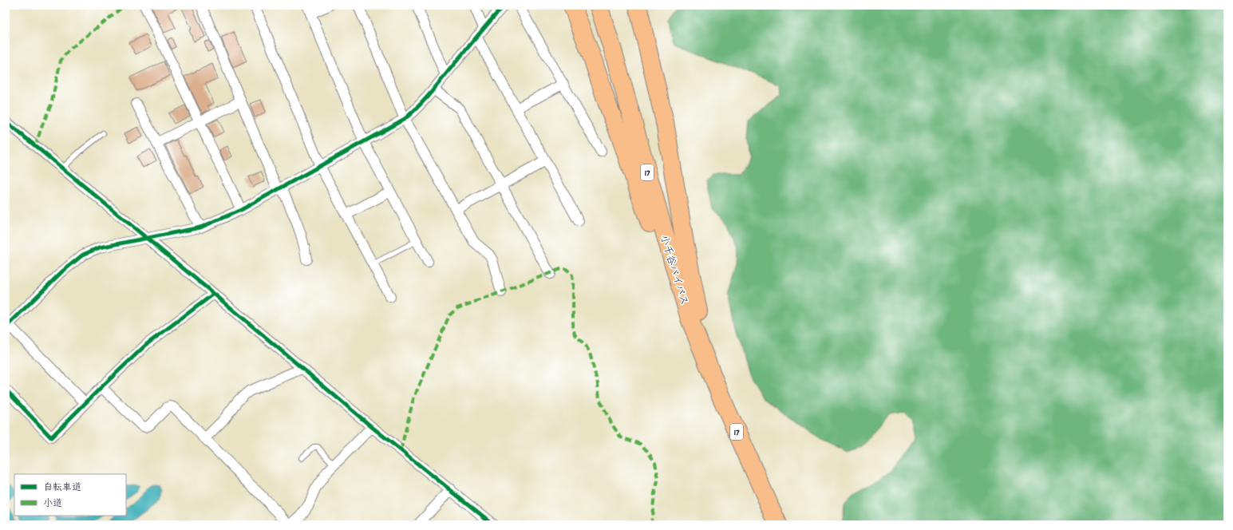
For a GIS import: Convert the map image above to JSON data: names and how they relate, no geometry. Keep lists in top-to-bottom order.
{
  "streets": {
    "highway": ["17", "小千谷バイパス"]
  },
  "legend": ["自転車道", "小道"]
}
